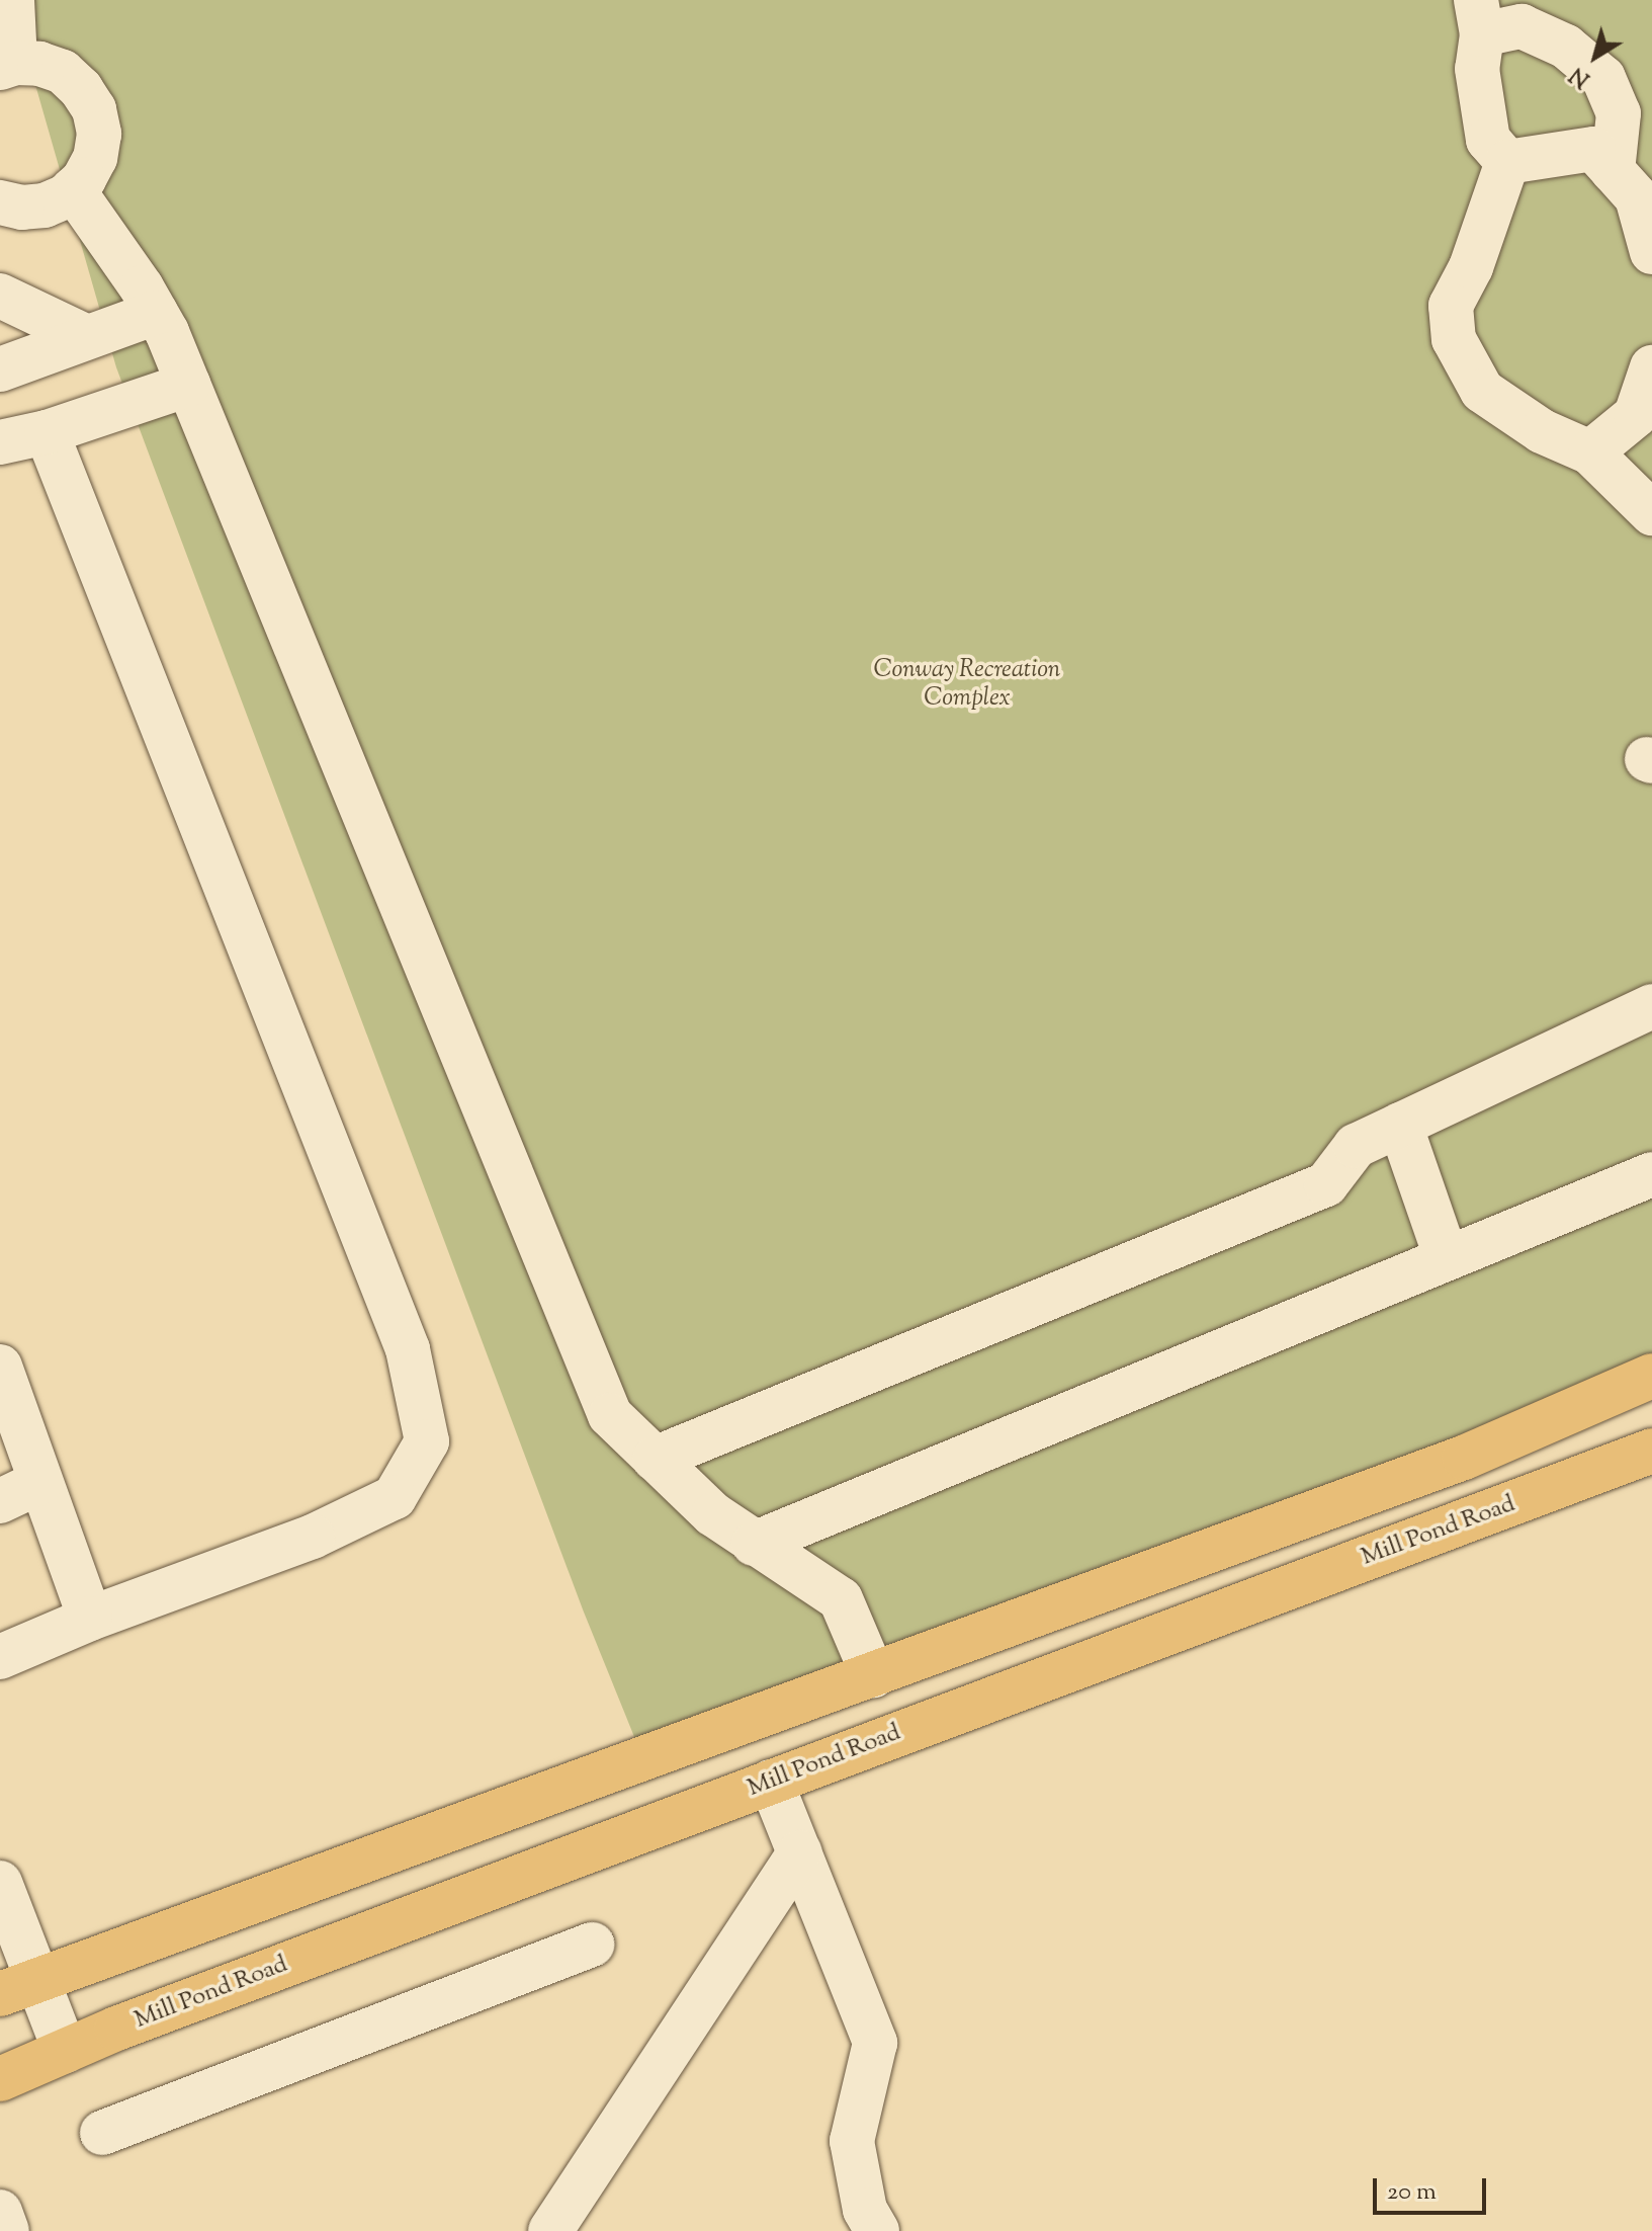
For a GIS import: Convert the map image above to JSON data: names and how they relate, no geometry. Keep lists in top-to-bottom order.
{
  "streets": {
    "main road": ["Mill Pond Road"]
  },
  "parks": ["Conway Recreation Complex"],
  "scale_bar": "20 m",
  "north": "bottom left"
}
